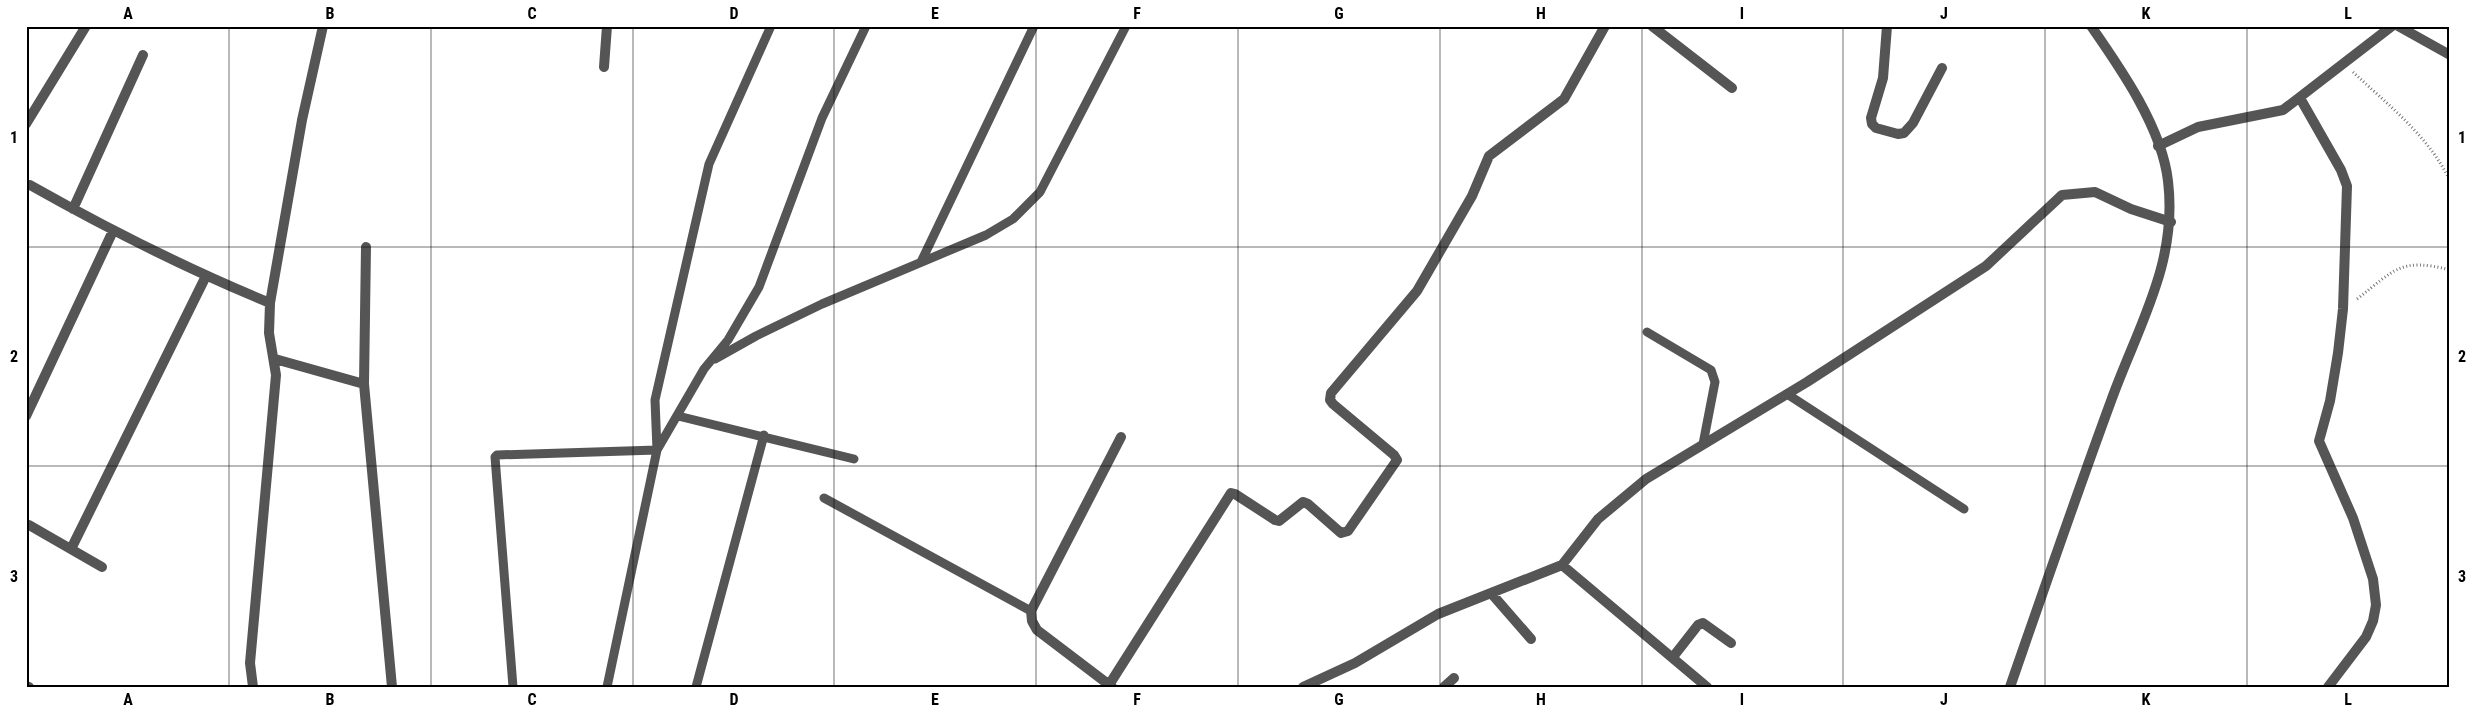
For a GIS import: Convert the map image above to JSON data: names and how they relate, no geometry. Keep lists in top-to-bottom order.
{
  "grid": {
    "columns": [
      "A",
      "B",
      "C",
      "D",
      "E",
      "F",
      "G",
      "H",
      "I",
      "J",
      "K",
      "L"
    ],
    "rows": ["1", "2", "3"]
  }
}
